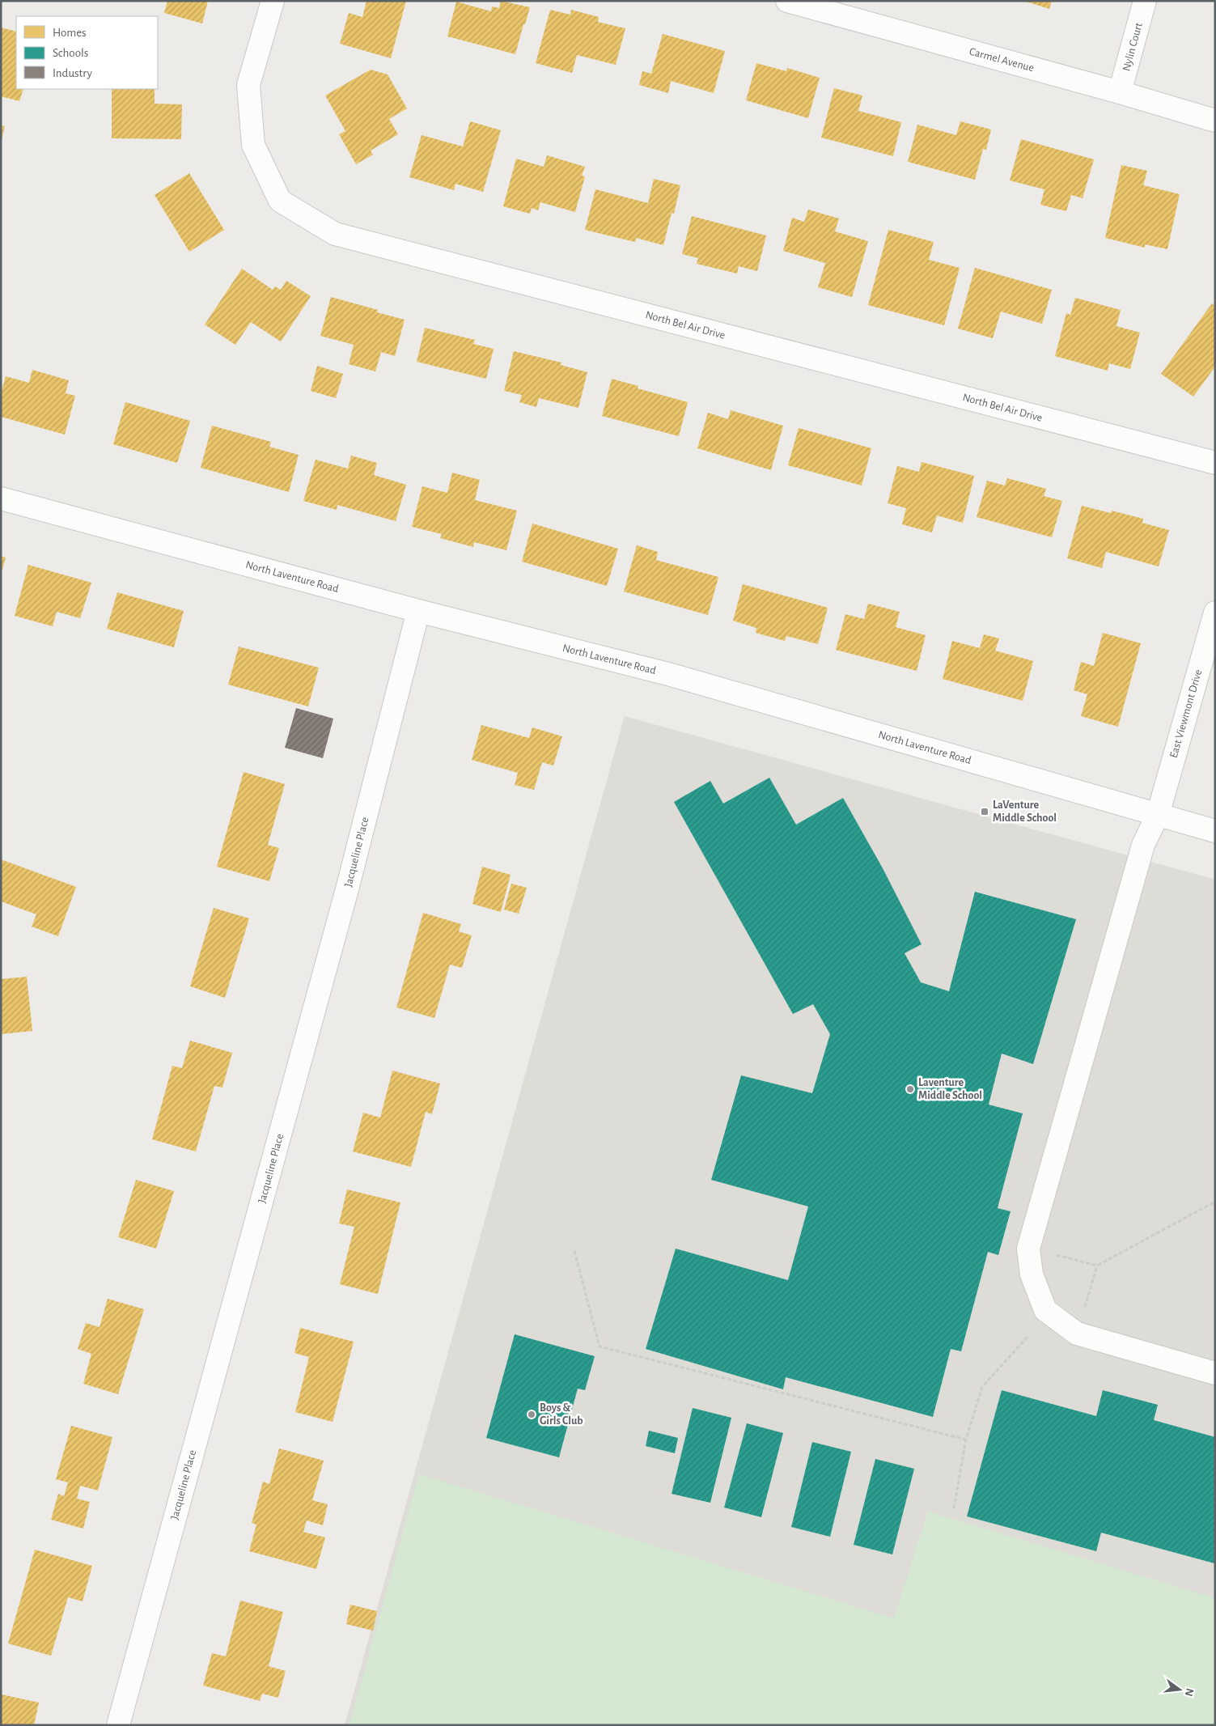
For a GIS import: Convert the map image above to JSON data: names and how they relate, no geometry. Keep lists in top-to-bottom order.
{
  "streets": {
    "street": [
      "Nylin Court",
      "Carmel Avenue",
      "North Bel Air Drive",
      "North Laventure Road",
      "East Viewmont Drive",
      "Jacqueline Place"
    ]
  },
  "crossings": [
    ["Nylin Court", "Carmel Avenue"],
    ["North Laventure Road", "East Viewmont Drive"],
    ["North Laventure Road", "Jacqueline Place"]
  ],
  "places": {
    "transit": ["LaVenture Middle School"],
    "other": ["Laventure Middle School", "Boys & Girls Club"]
  },
  "legend": ["Homes", "Schools", "Industry"],
  "north": "right"
}
